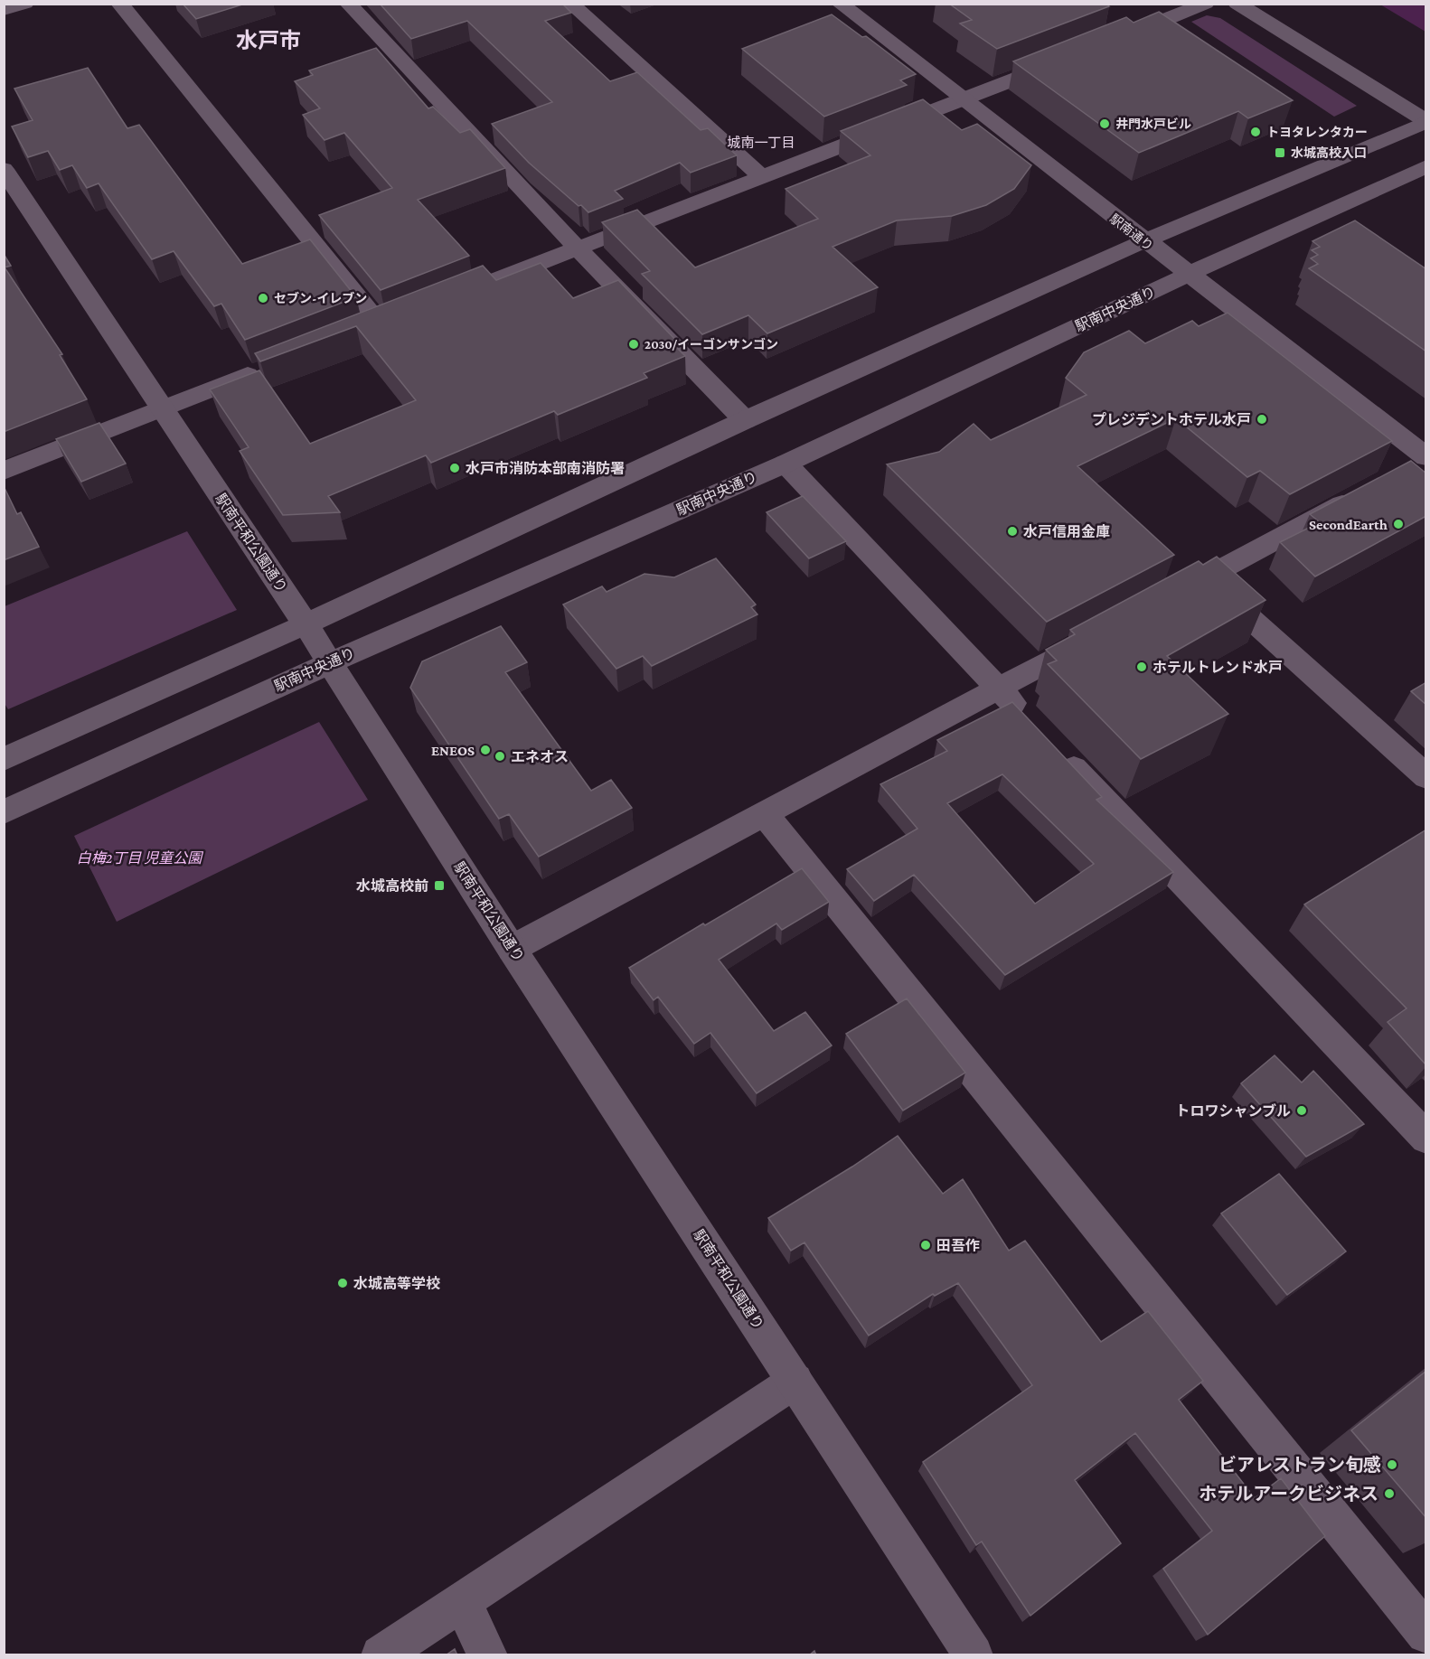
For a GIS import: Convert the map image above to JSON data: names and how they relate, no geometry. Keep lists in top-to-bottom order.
{
  "streets": {
    "street": ["駅南通り", "駅南中央通り", "駅南平和公園通り"]
  },
  "crossings": [
    ["駅南通り", "駅南中央通り"],
    ["駅南中央通り", "駅南平和公園通り"]
  ],
  "districts": ["水戸市", "城南一丁目"],
  "parks": ["白梅2丁目 児童公園"],
  "places": {
    "other": [
      "井門水戸ビル",
      "トヨタレンタカー",
      "セブン-イレブン",
      "2030/イーゴンサンゴン",
      "プレジデントホテル水戸",
      "水戸市消防本部南消防署",
      "SecondEarth",
      "水戸信用金庫",
      "ホテルトレンド水戸",
      "ENEOS",
      "エネオス",
      "トロワシャンブル",
      "田吾作",
      "水城高等学校",
      "ビアレストラン旬感",
      "ホテルアークビジネス"
    ],
    "transit": ["水城高校入口", "水城高校前"]
  }
}
